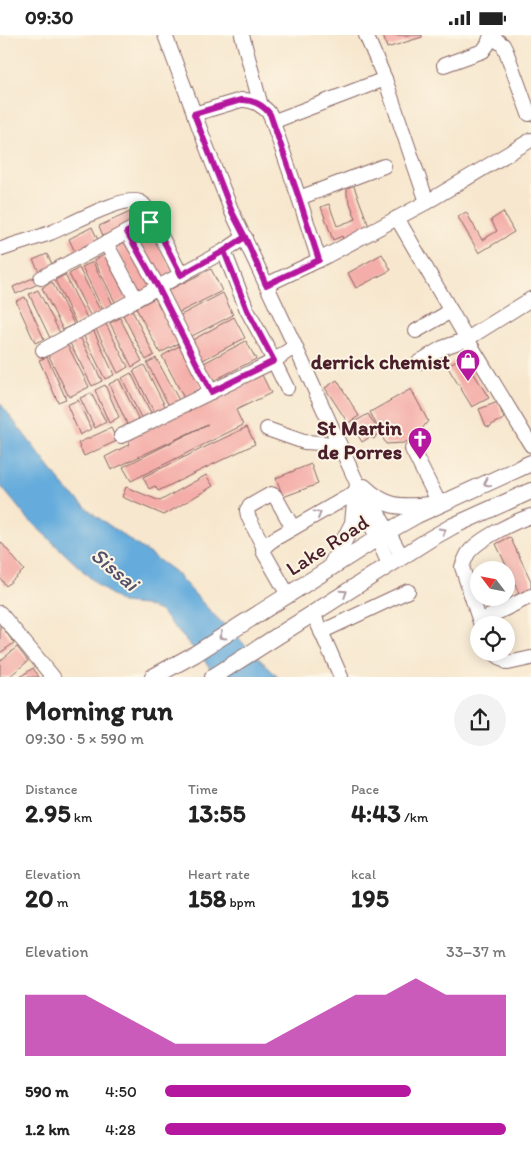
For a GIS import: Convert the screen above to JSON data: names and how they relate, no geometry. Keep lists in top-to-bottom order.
{
  "streets": {
    "main road": ["Lake Road"]
  },
  "water": ["Sissai"],
  "places": {
    "shop": ["derrick chemist"],
    "church": ["St Martin de Porres"]
  },
  "north": "top left",
  "page": {
    "status": "09:30",
    "heading": ["Morning run", "09:30 · 5 × 590 m"],
    "stats": [
      ["Distance", "2.95 km"],
      ["Time", "13:55"],
      ["Pace", "4:43 /km"],
      ["Elevation", "20 m"],
      ["Heart rate", "158 bpm"],
      ["kcal", "195"]
    ],
    "chart": ["Elevation", "33–37 m"],
    "list": [
      {
        "name": "590 m",
        "note": "4:50"
      },
      {
        "name": "1.2 km",
        "note": "4:28"
      }
    ]
  }
}
